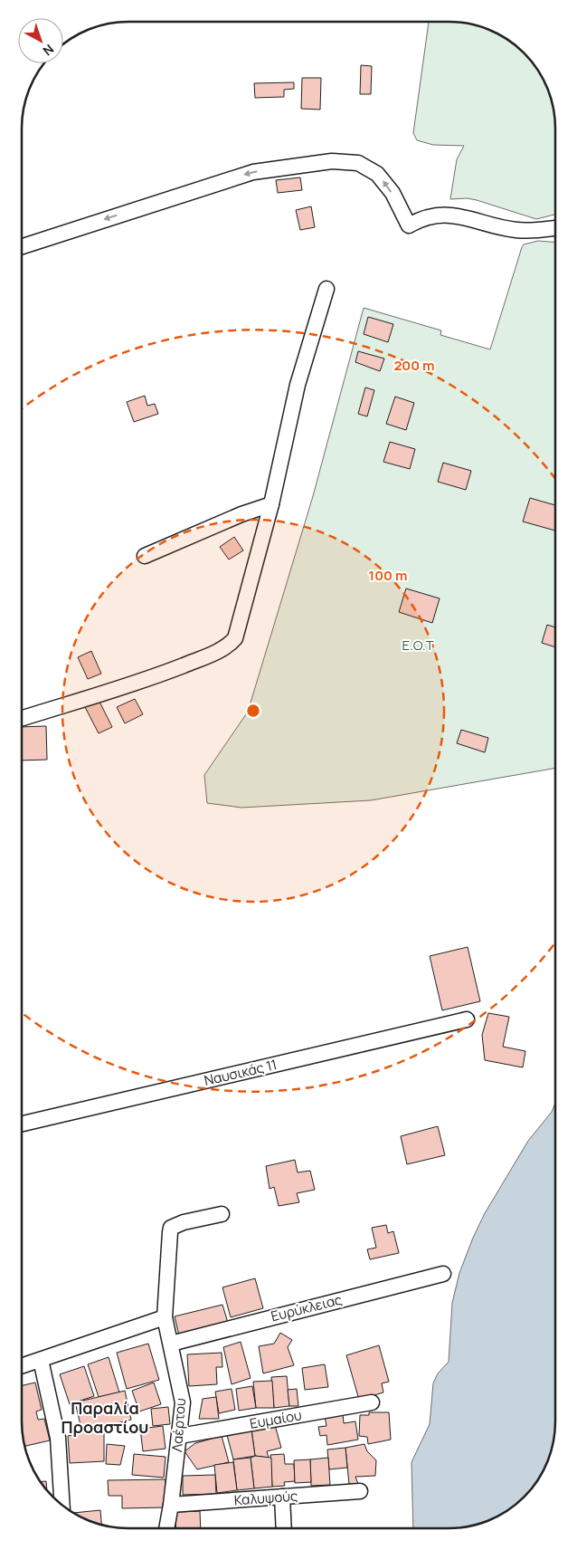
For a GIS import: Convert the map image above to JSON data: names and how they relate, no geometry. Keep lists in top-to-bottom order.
{
  "streets": {
    "street": [
      "Ναυσικάς 11",
      "Ευρύκλειας",
      "Ευμαίου",
      "Λαέρτου",
      "Καλυψούς"
    ]
  },
  "crossings": [
    ["Ευρύκλειας", "Λαέρτου"],
    ["Ευμαίου", "Λαέρτου"],
    ["Λαέρτου", "Καλυψούς"]
  ],
  "districts": ["Παραλία Προαστίου"],
  "parks": ["E.O.T"],
  "north": "bottom right",
  "rings": ["200 m", "100 m"]
}
